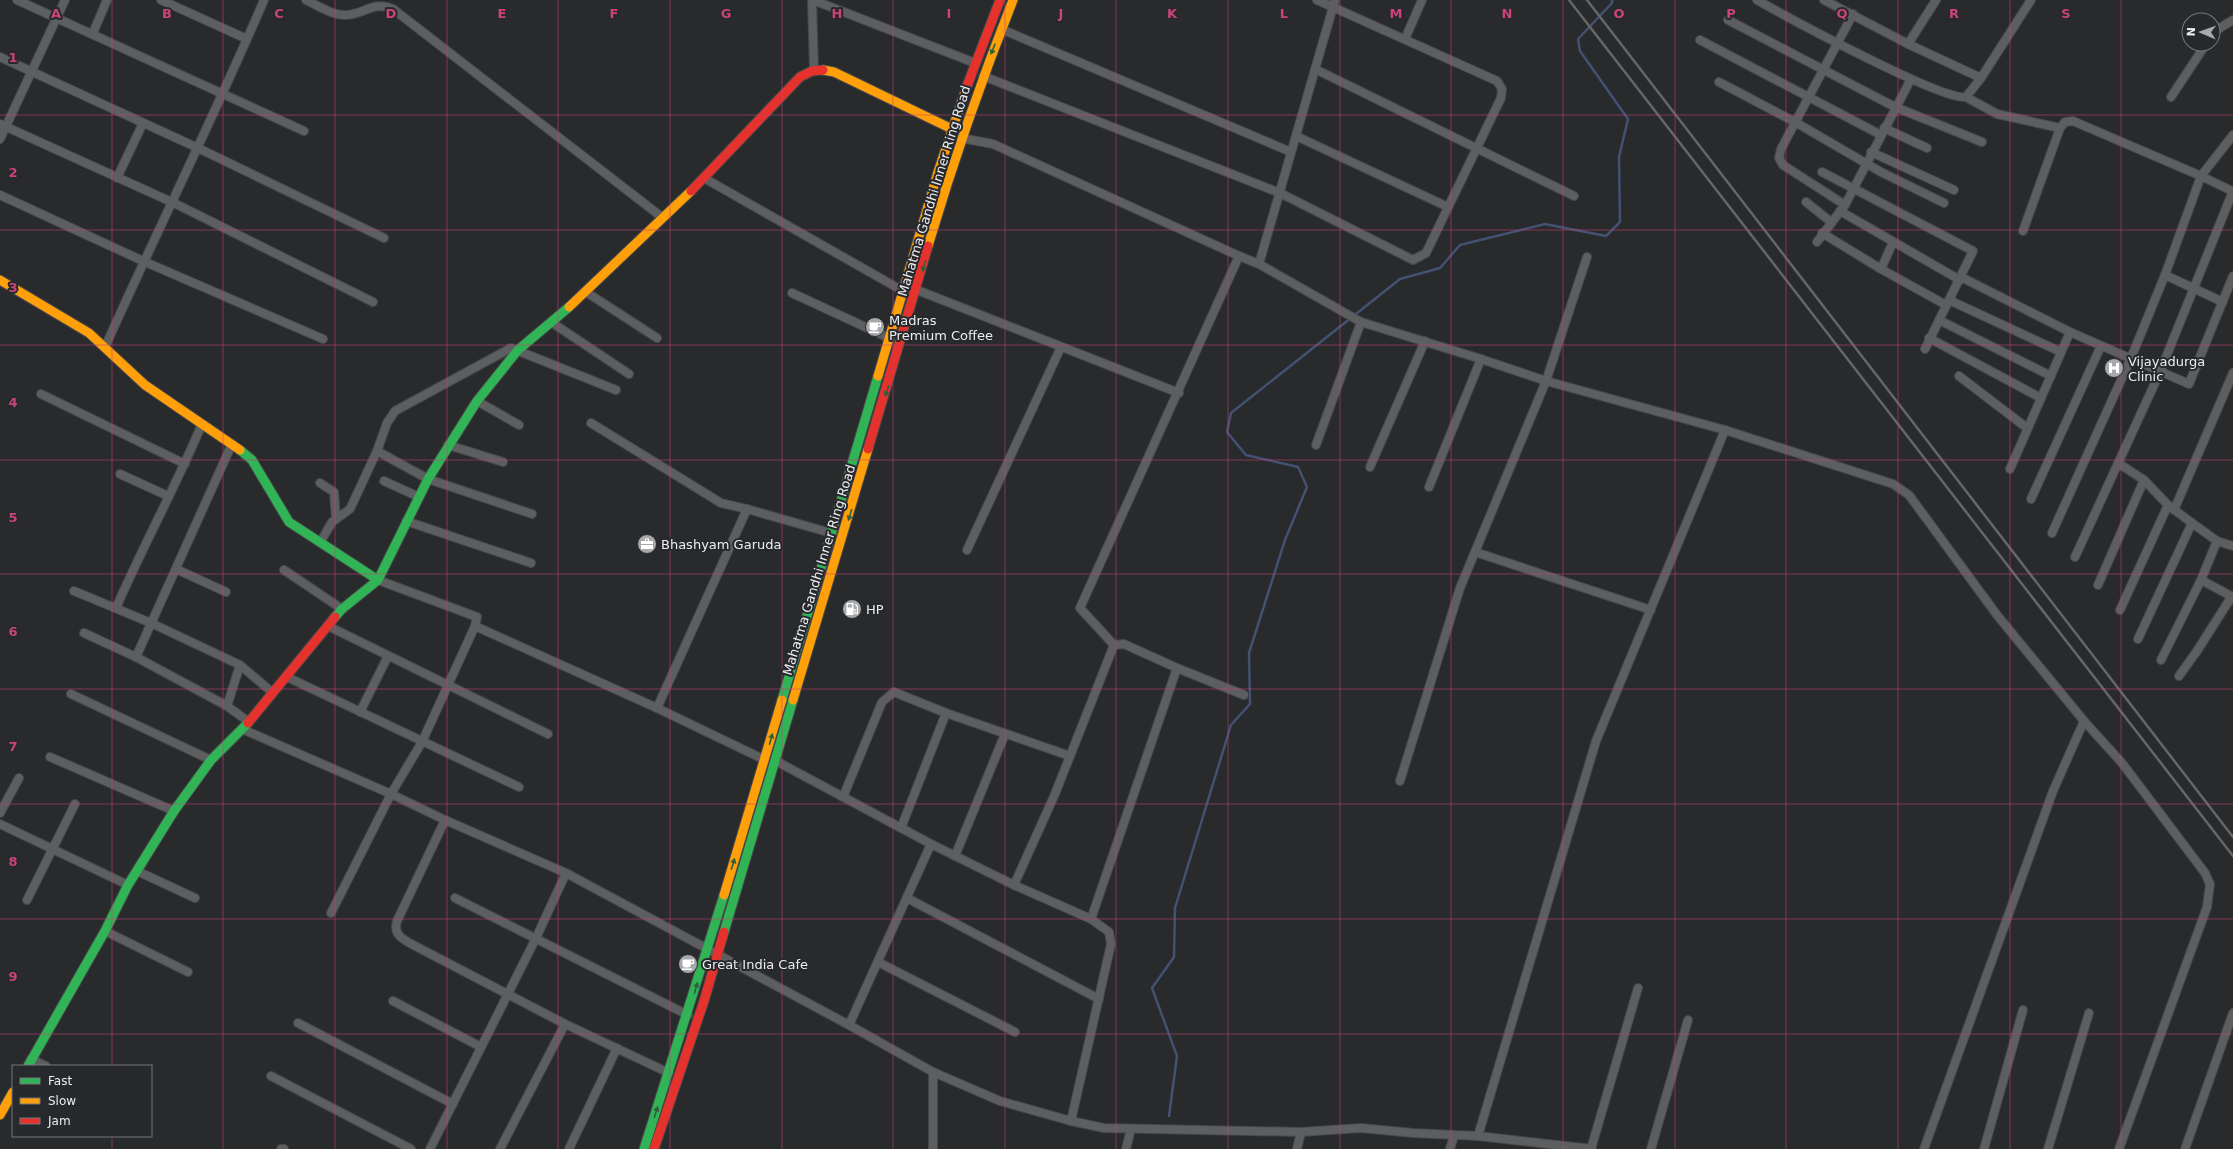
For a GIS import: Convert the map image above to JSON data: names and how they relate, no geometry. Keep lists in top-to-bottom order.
{
  "streets": {
    "main road": ["Mahatma Gandhi Inner Ring Road"]
  },
  "places": {
    "cafe": ["Madras Premium Coffee", "Great India Cafe"],
    "hospital": ["Vijayadurga Clinic"],
    "office": ["Bhashyam Garuda"],
    "fuel station": ["HP"]
  },
  "legend": ["Fast", "Slow", "Jam"],
  "north": "left",
  "grid": {
    "columns": [
      "A",
      "B",
      "C",
      "D",
      "E",
      "F",
      "G",
      "H",
      "I",
      "J",
      "K",
      "L",
      "M",
      "N",
      "O",
      "P",
      "Q",
      "R",
      "S"
    ],
    "rows": [
      "1",
      "2",
      "3",
      "4",
      "5",
      "6",
      "7",
      "8",
      "9"
    ]
  }
}
